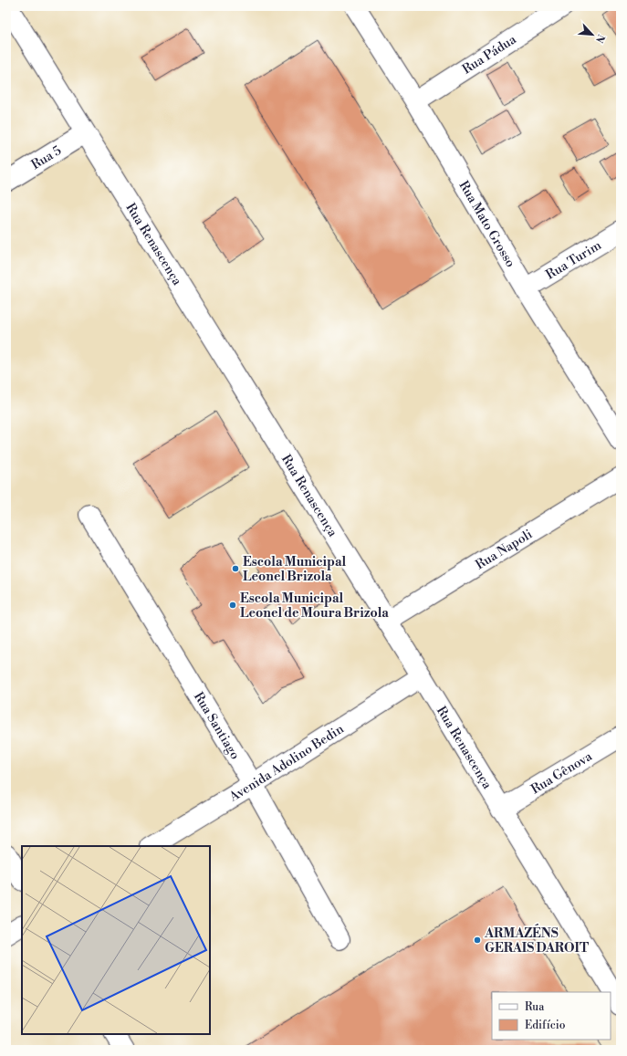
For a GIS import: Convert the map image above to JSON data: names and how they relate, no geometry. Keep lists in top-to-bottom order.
{
  "streets": {
    "street": [
      "Rua Pádua",
      "Rua 5",
      "Rua Mato Grosso",
      "Rua Renascença",
      "Rua Turim",
      "Rua Napoli",
      "Rua Santiago",
      "Avenida Adolino Bedin",
      "Rua Gênova"
    ]
  },
  "crossings": [
    ["Rua Pádua", "Rua Mato Grosso"],
    ["Rua 5", "Rua Renascença"],
    ["Rua Mato Grosso", "Rua Turim"],
    ["Rua Renascença", "Rua Napoli"],
    ["Rua Renascença", "Avenida Adolino Bedin"],
    ["Rua Renascença", "Rua Gênova"],
    ["Rua Santiago", "Avenida Adolino Bedin"]
  ],
  "places": ["Escola Municipal Leonel Brizola", "Escola Municipal Leonel de Moura Brizola", "ARMAZÉNS GERAIS DAROIT"],
  "legend": ["Rua", "Edifício"],
  "north": "bottom right"
}
